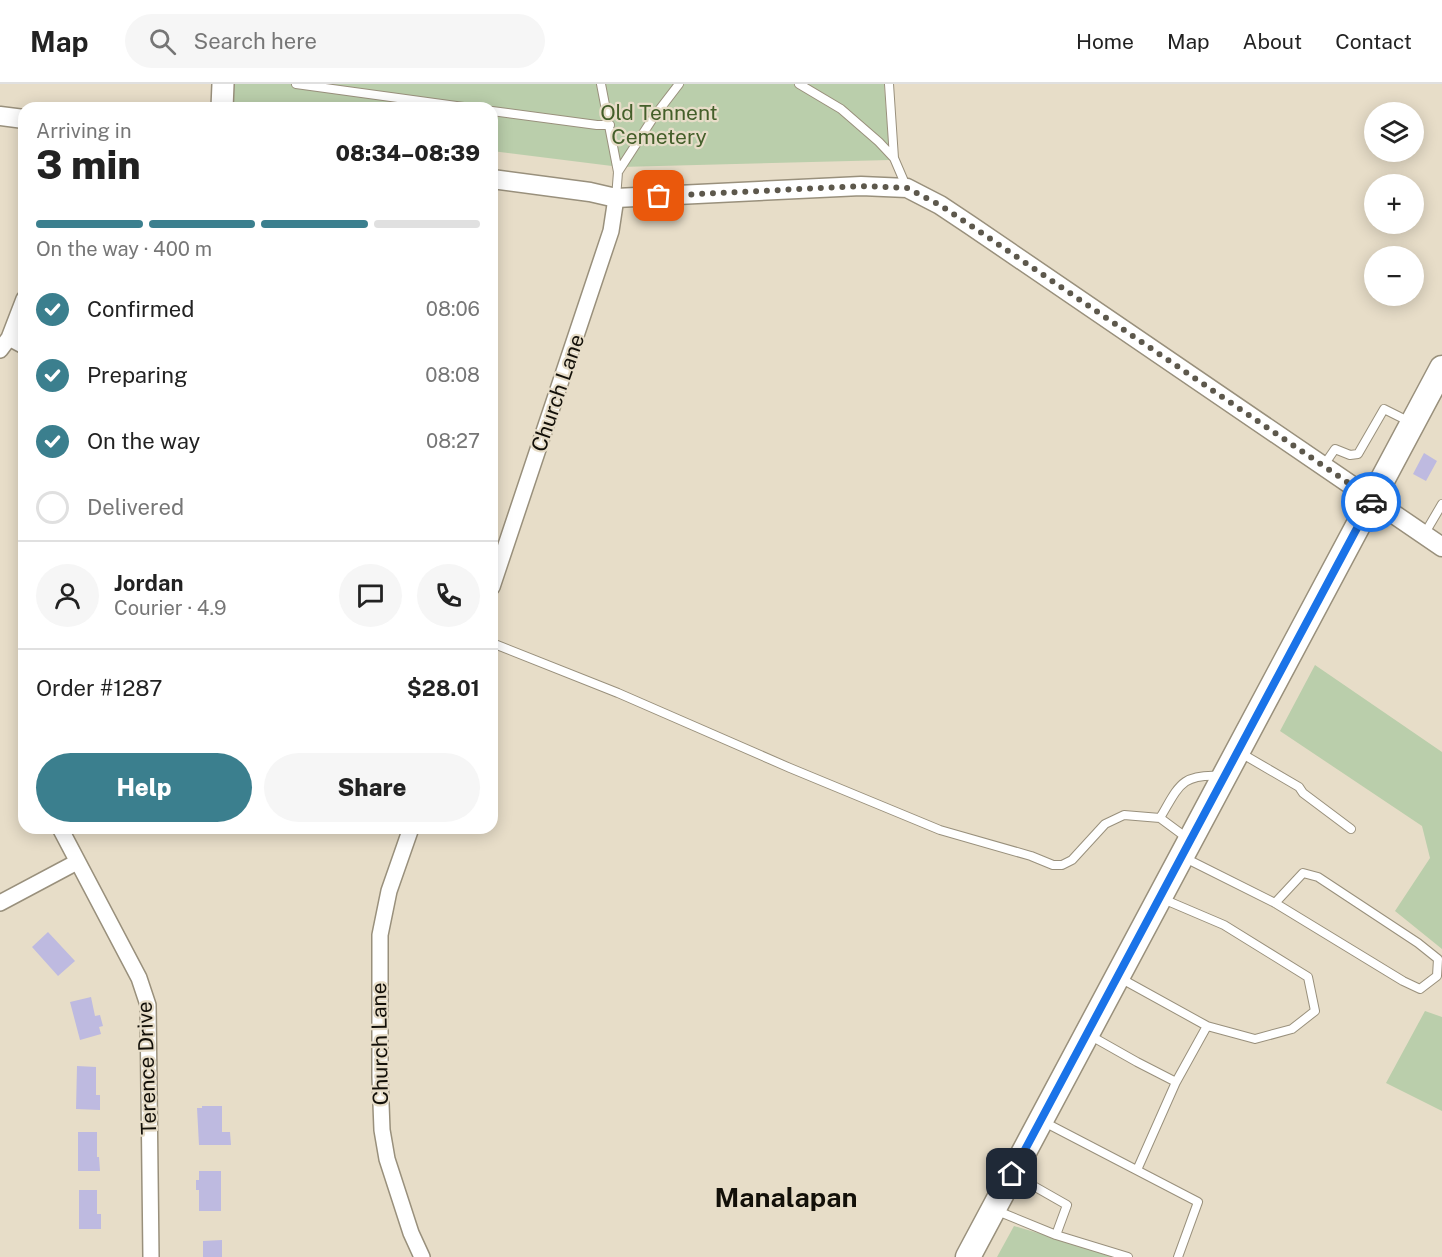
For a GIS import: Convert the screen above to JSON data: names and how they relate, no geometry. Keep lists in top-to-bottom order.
{
  "streets": {
    "street": ["Church Lane", "Terence Drive"]
  },
  "districts": ["Manalapan"],
  "parks": ["Old Tennent Cemetery"],
  "page": {
    "header": "Map",
    "search": "Search here",
    "nav": [
      "Home",
      "Map",
      "About",
      "Contact"
    ],
    "map_buttons": ["+", "−"],
    "heading": ["3 min", "Arriving in", "08:34–08:39"],
    "panel": [
      "Jordan",
      "Courier · 4.9",
      "Order #1287",
      "$28.01"
    ],
    "bar": "On the way · 400 m",
    "list": [
      ["Confirmed", "08:06"],
      ["Preparing", "08:08"],
      ["On the way", "08:27"],
      "Delivered"
    ],
    "buttons": ["Help", "Share"]
  }
}
